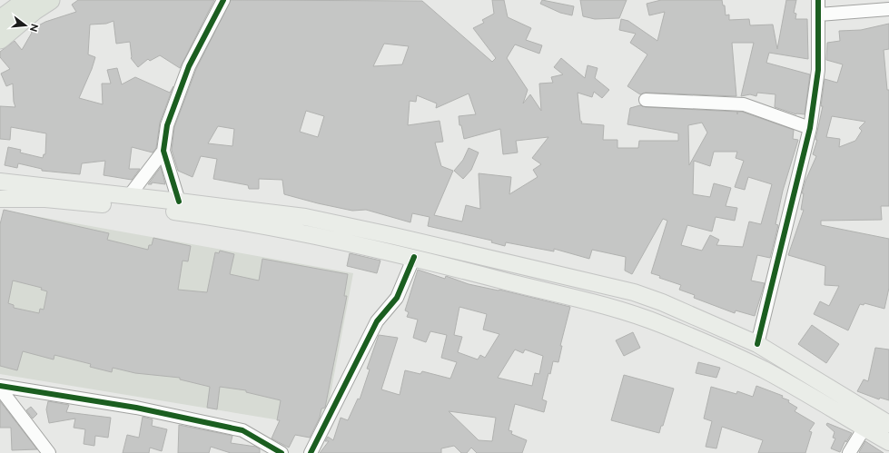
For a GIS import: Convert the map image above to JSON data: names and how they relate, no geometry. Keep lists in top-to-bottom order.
{
  "north": "right"
}
